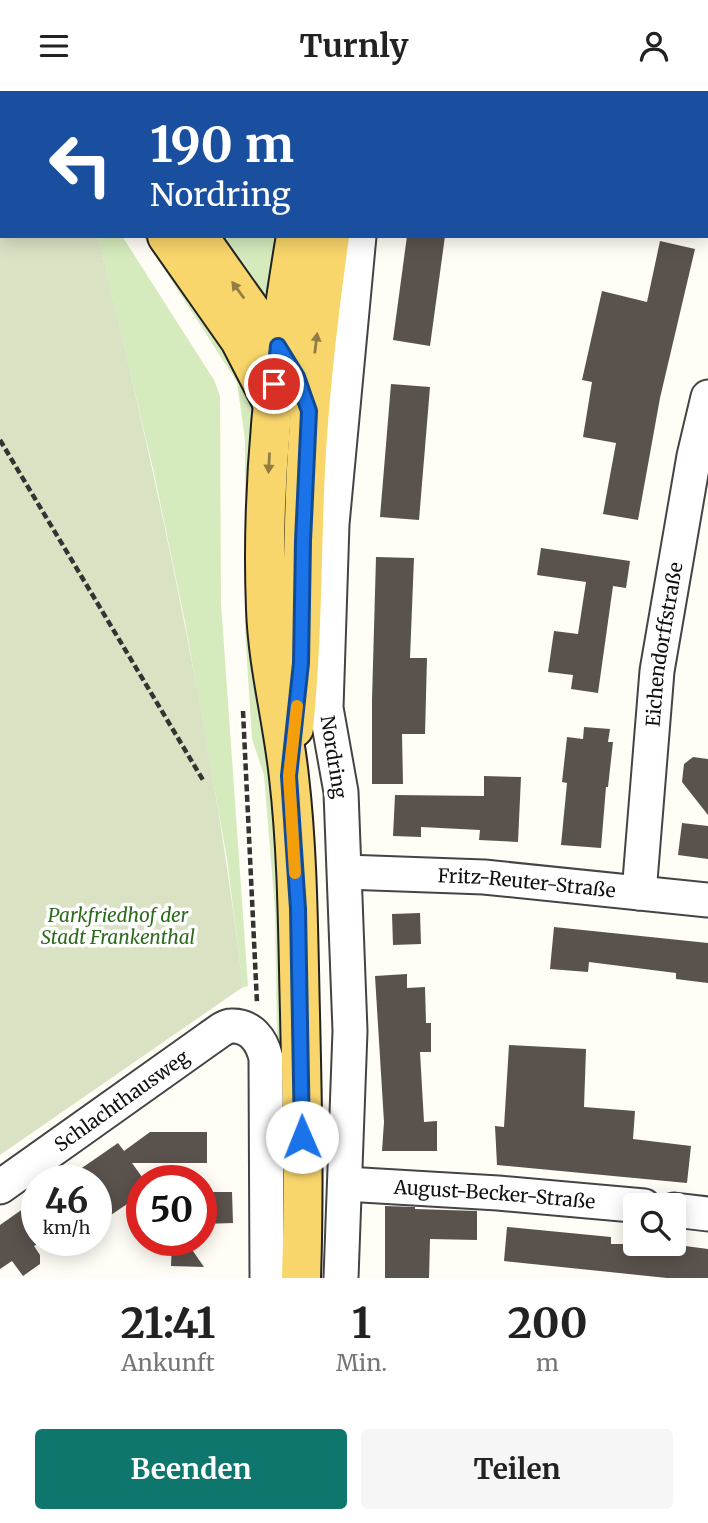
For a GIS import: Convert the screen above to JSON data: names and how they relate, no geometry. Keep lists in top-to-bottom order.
{
  "streets": {
    "main road": ["Nordring"],
    "street": [
      "Eichendorffstraße",
      "Fritz-Reuter-Straße",
      "Schlachthausweg",
      "August-Becker-Straße"
    ]
  },
  "crossings": [
    ["Eichendorffstraße", "Fritz-Reuter-Straße"],
    ["Nordring", "Fritz-Reuter-Straße"],
    ["Nordring", "August-Becker-Straße"]
  ],
  "parks": ["Parkfriedhof der Stadt Frankenthal"],
  "page": {
    "header": "Turnly",
    "turn": ["190 m", "Nordring"],
    "speed": "46 km/h",
    "limit": "50",
    "eta": [
      "21:41",
      "Ankunft",
      "1",
      "Min.",
      "200",
      "m"
    ],
    "buttons": ["Beenden", "Teilen"]
  }
}
